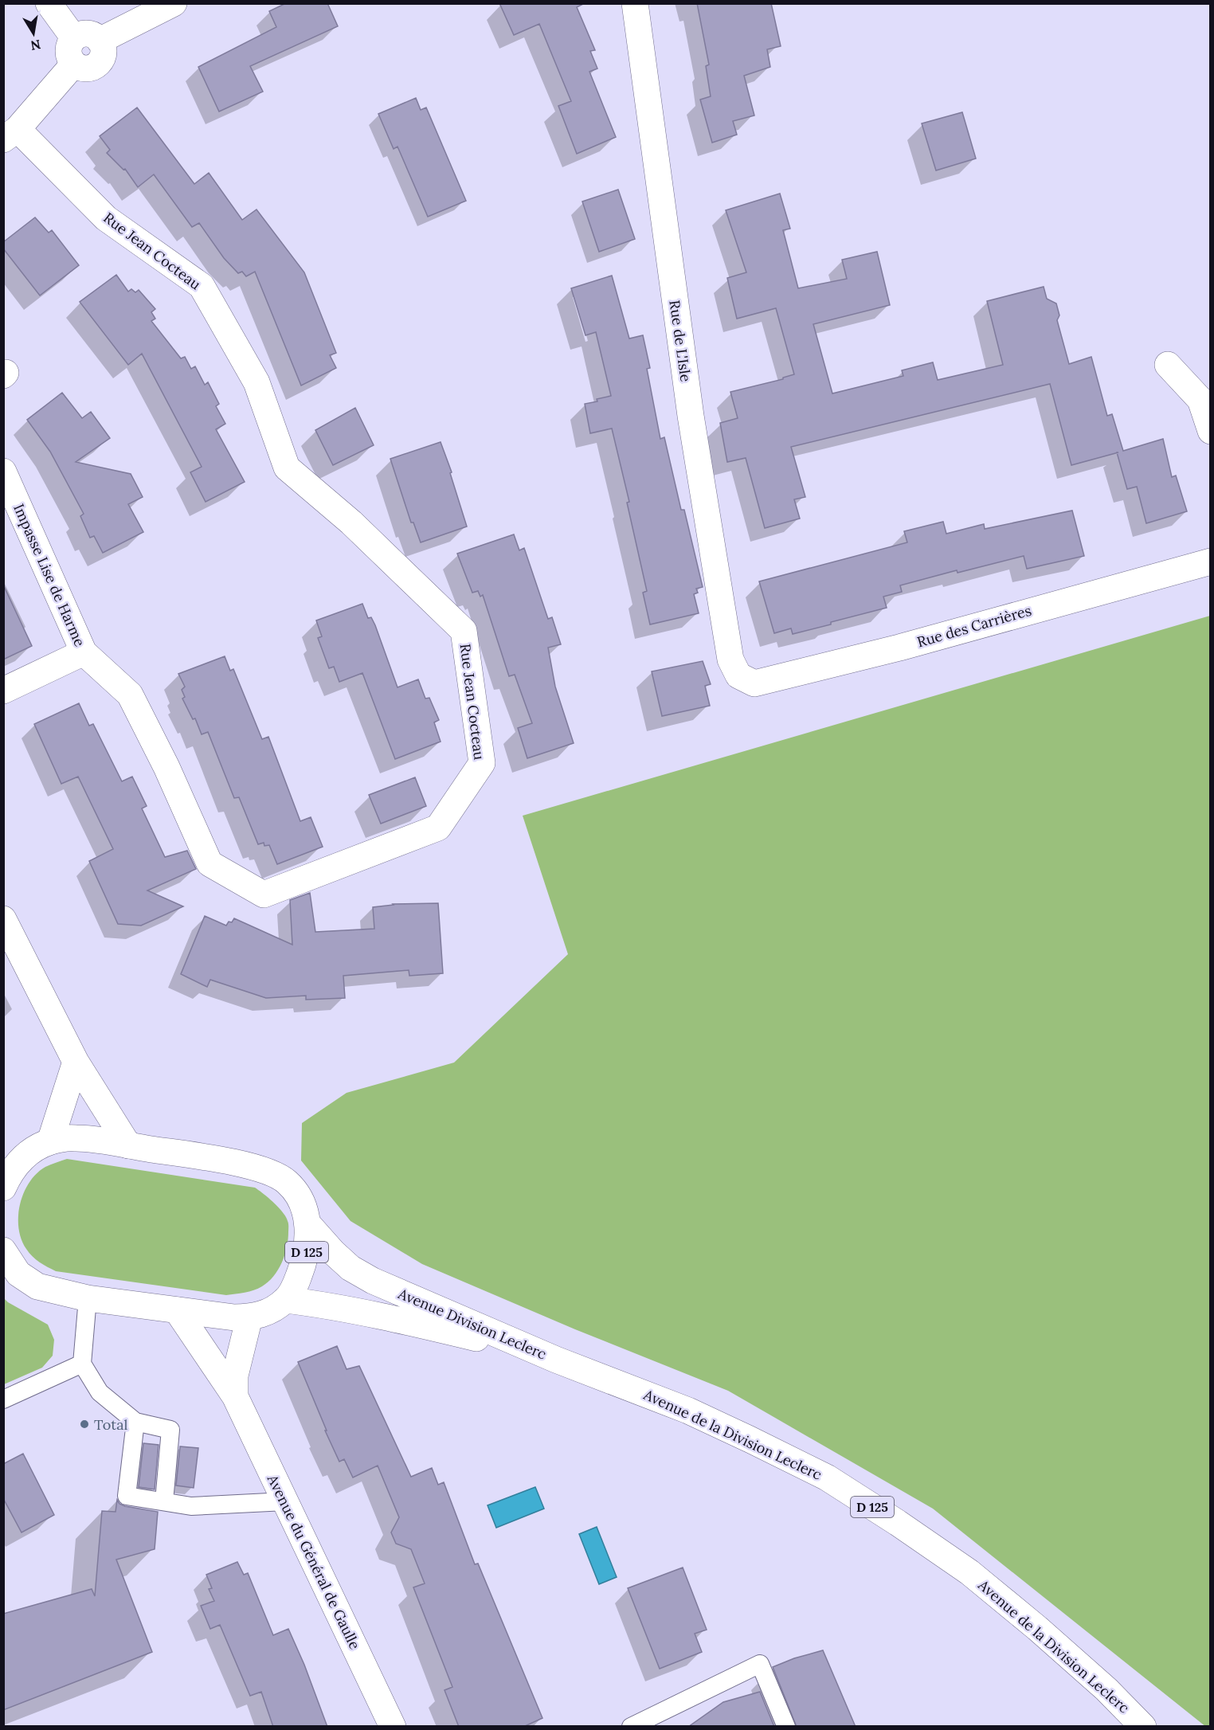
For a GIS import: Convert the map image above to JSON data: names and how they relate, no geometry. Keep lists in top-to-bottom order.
{
  "streets": {
    "street": [
      "Rue Jean Cocteau",
      "Rue de L'Isle",
      "Impasse Lise de Harme",
      "Rue des Carrières",
      "D 125",
      "Avenue Division Leclerc",
      "Avenue de la Division Leclerc",
      "Avenue du Général de Gaulle"
    ]
  },
  "crossings": [
    ["Rue Jean Cocteau", "Impasse Lise de Harme"],
    ["Rue de L'Isle", "Rue des Carrières"],
    ["D 125", "Avenue Division Leclerc"],
    ["D 125", "Avenue du Général de Gaulle"],
    ["Avenue Division Leclerc", "Avenue de la Division Leclerc"]
  ],
  "places": ["Total"],
  "north": "bottom"
}
